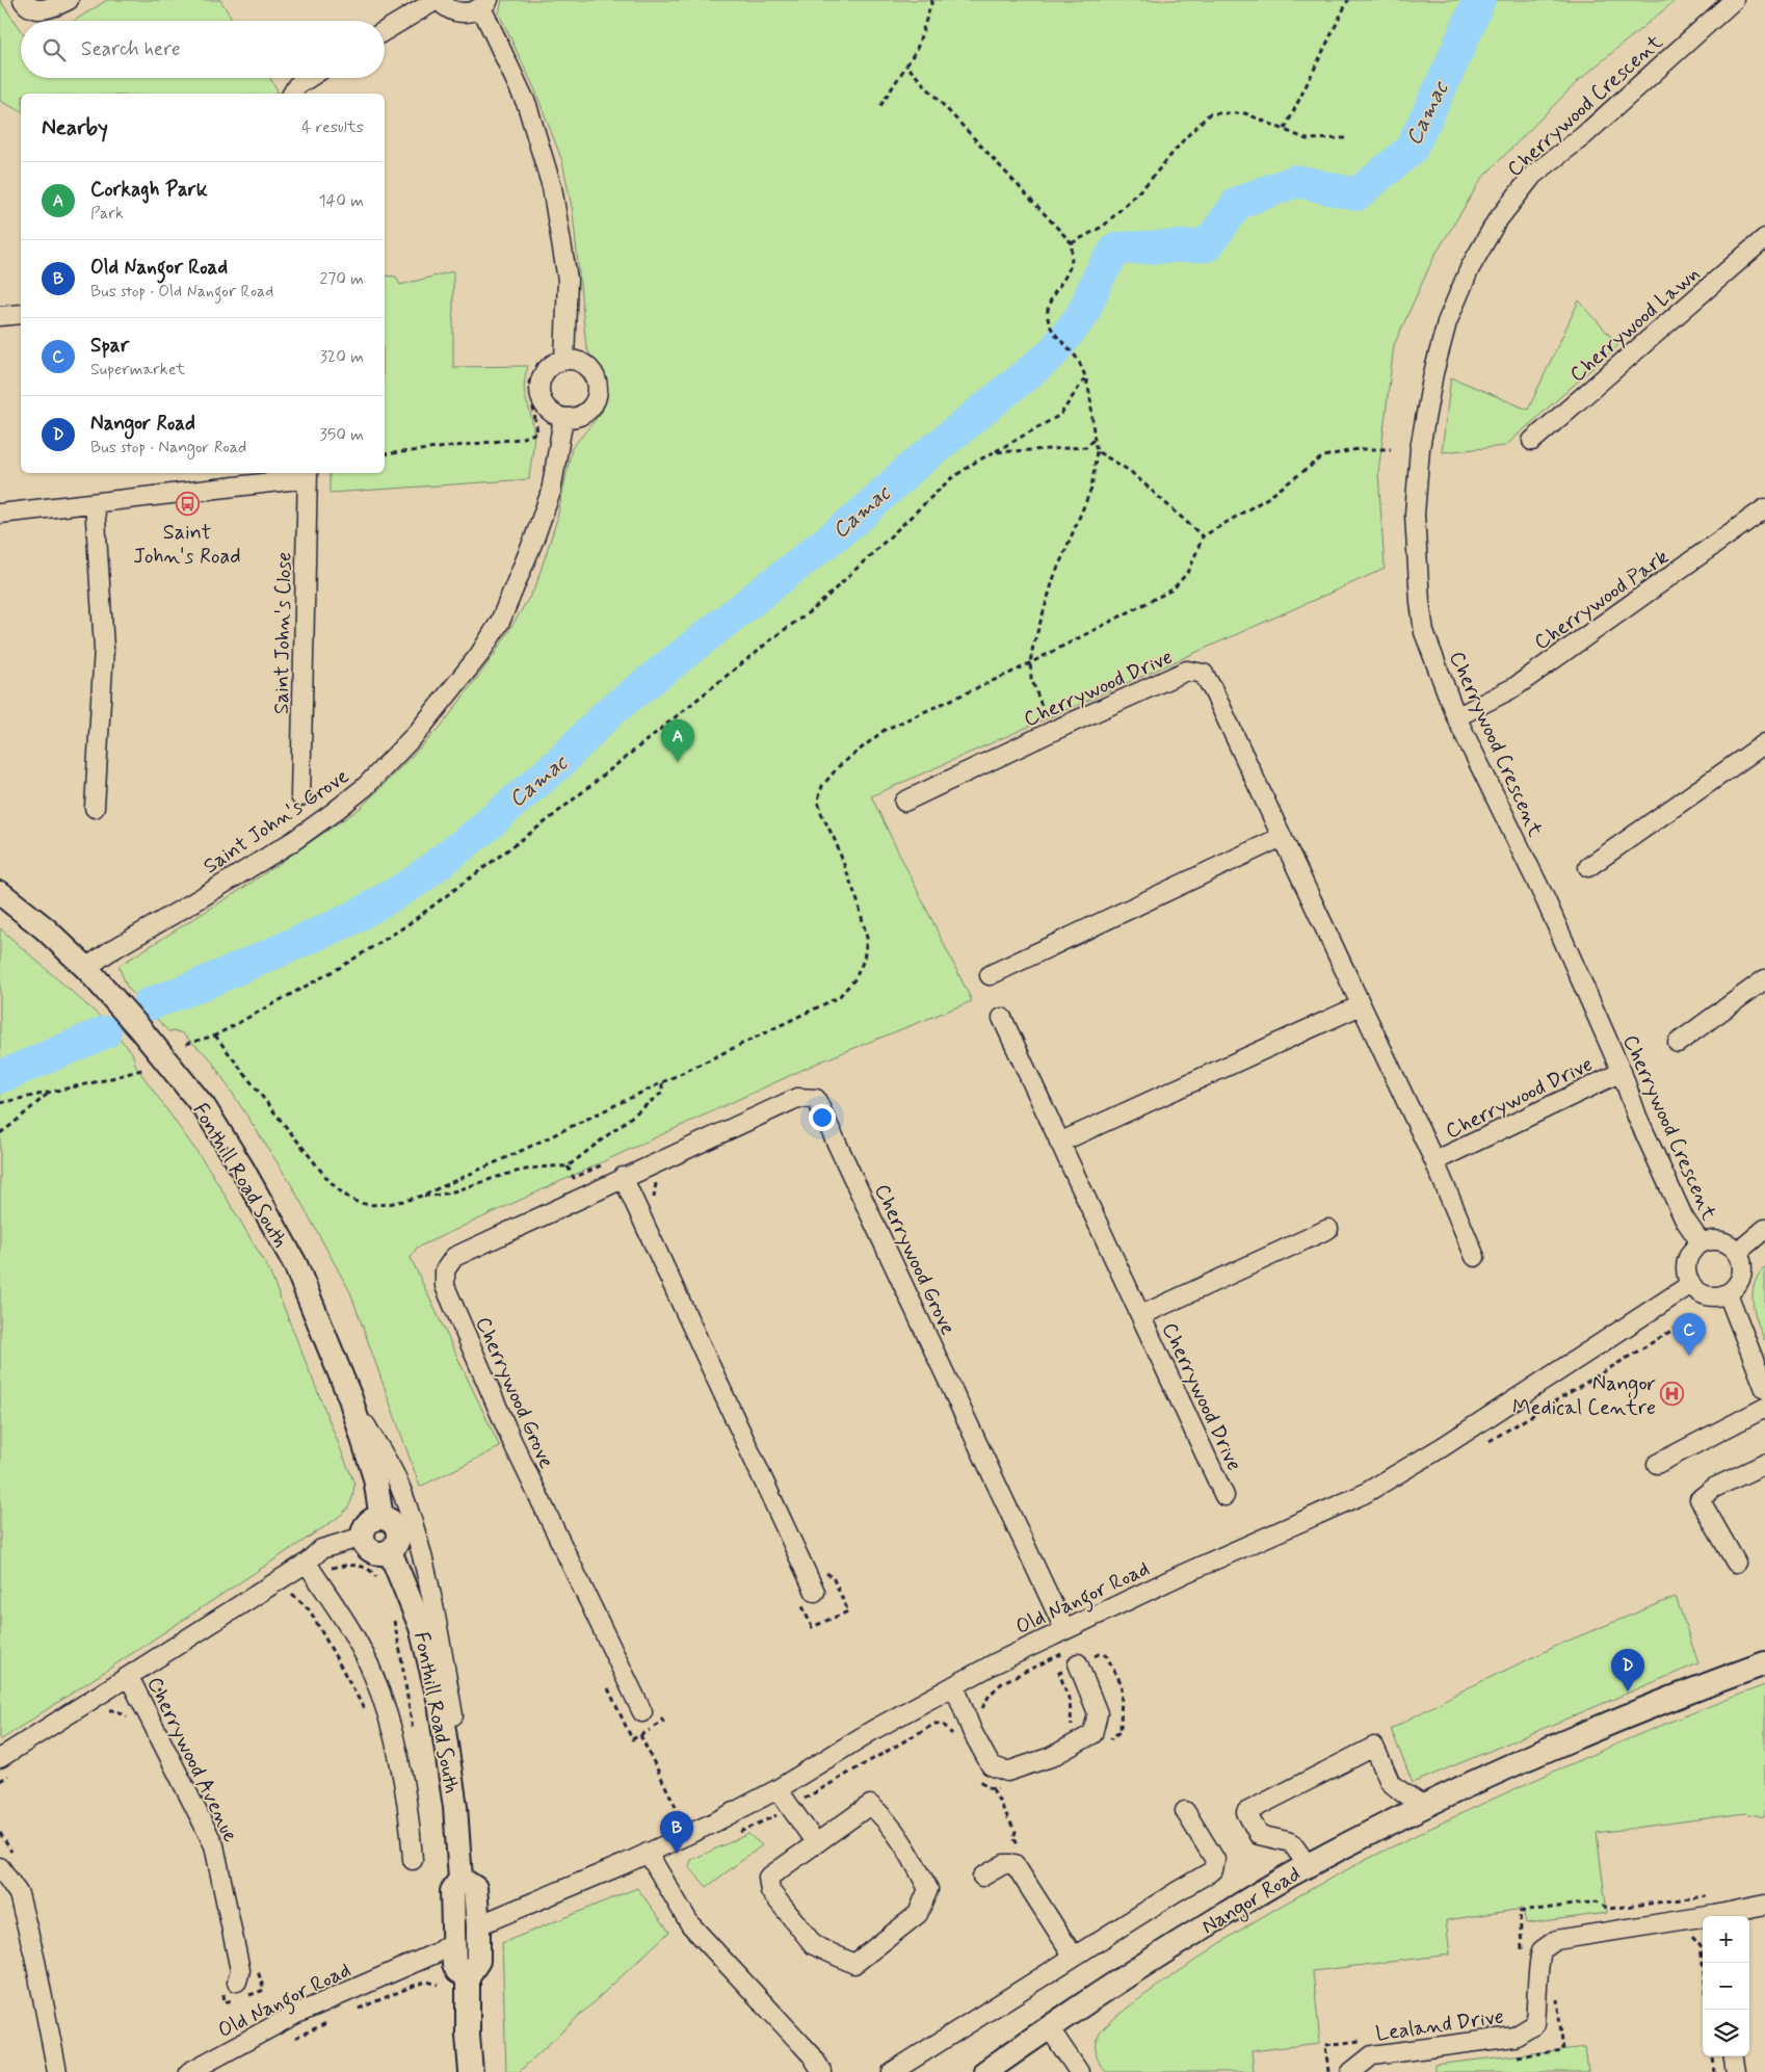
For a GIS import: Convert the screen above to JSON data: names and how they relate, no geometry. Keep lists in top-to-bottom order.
{
  "streets": {
    "main road": ["Fonthill Road South", "Nangor Road"],
    "street": [
      "Cherrywood Crescent",
      "Cherrywood Lawn",
      "Cherrywood Park",
      "Saint John's Close",
      "Cherrywood Drive",
      "Saint John's Grove",
      "Cherrywood Grove",
      "Old Nangor Road",
      "Cherrywood Avenue",
      "Lealand Drive"
    ]
  },
  "crossings": [
    ["Cherrywood Crescent", "Cherrywood Park"],
    ["Cherrywood Crescent", "Cherrywood Drive"],
    ["Cherrywood Crescent", "Old Nangor Road"],
    ["Saint John's Grove", "Fonthill Road South"],
    ["Fonthill Road South", "Old Nangor Road"],
    ["Fonthill Road South", "Cherrywood Avenue"],
    ["Cherrywood Grove", "Old Nangor Road"]
  ],
  "water": ["Camac"],
  "places": {
    "bus stop": ["Saint John's Road"],
    "hospital": ["Nangor Medical Centre"]
  },
  "page": {
    "search": "Search here",
    "heading": ["Nearby", "4 results"],
    "list": [
      {
        "mark": "A",
        "name": "Corkagh Park",
        "note": "Park",
        "value": "140 m"
      },
      {
        "mark": "B",
        "name": "Old Nangor Road",
        "note": "Bus stop · Old Nangor Road",
        "value": "270 m"
      },
      {
        "mark": "C",
        "name": "Spar",
        "note": "Supermarket",
        "value": "320 m"
      },
      {
        "mark": "D",
        "name": "Nangor Road",
        "note": "Bus stop · Nangor Road",
        "value": "350 m"
      }
    ],
    "pins": [
      "A",
      "C",
      "D",
      "B"
    ],
    "map_buttons": ["+", "−"]
  }
}
